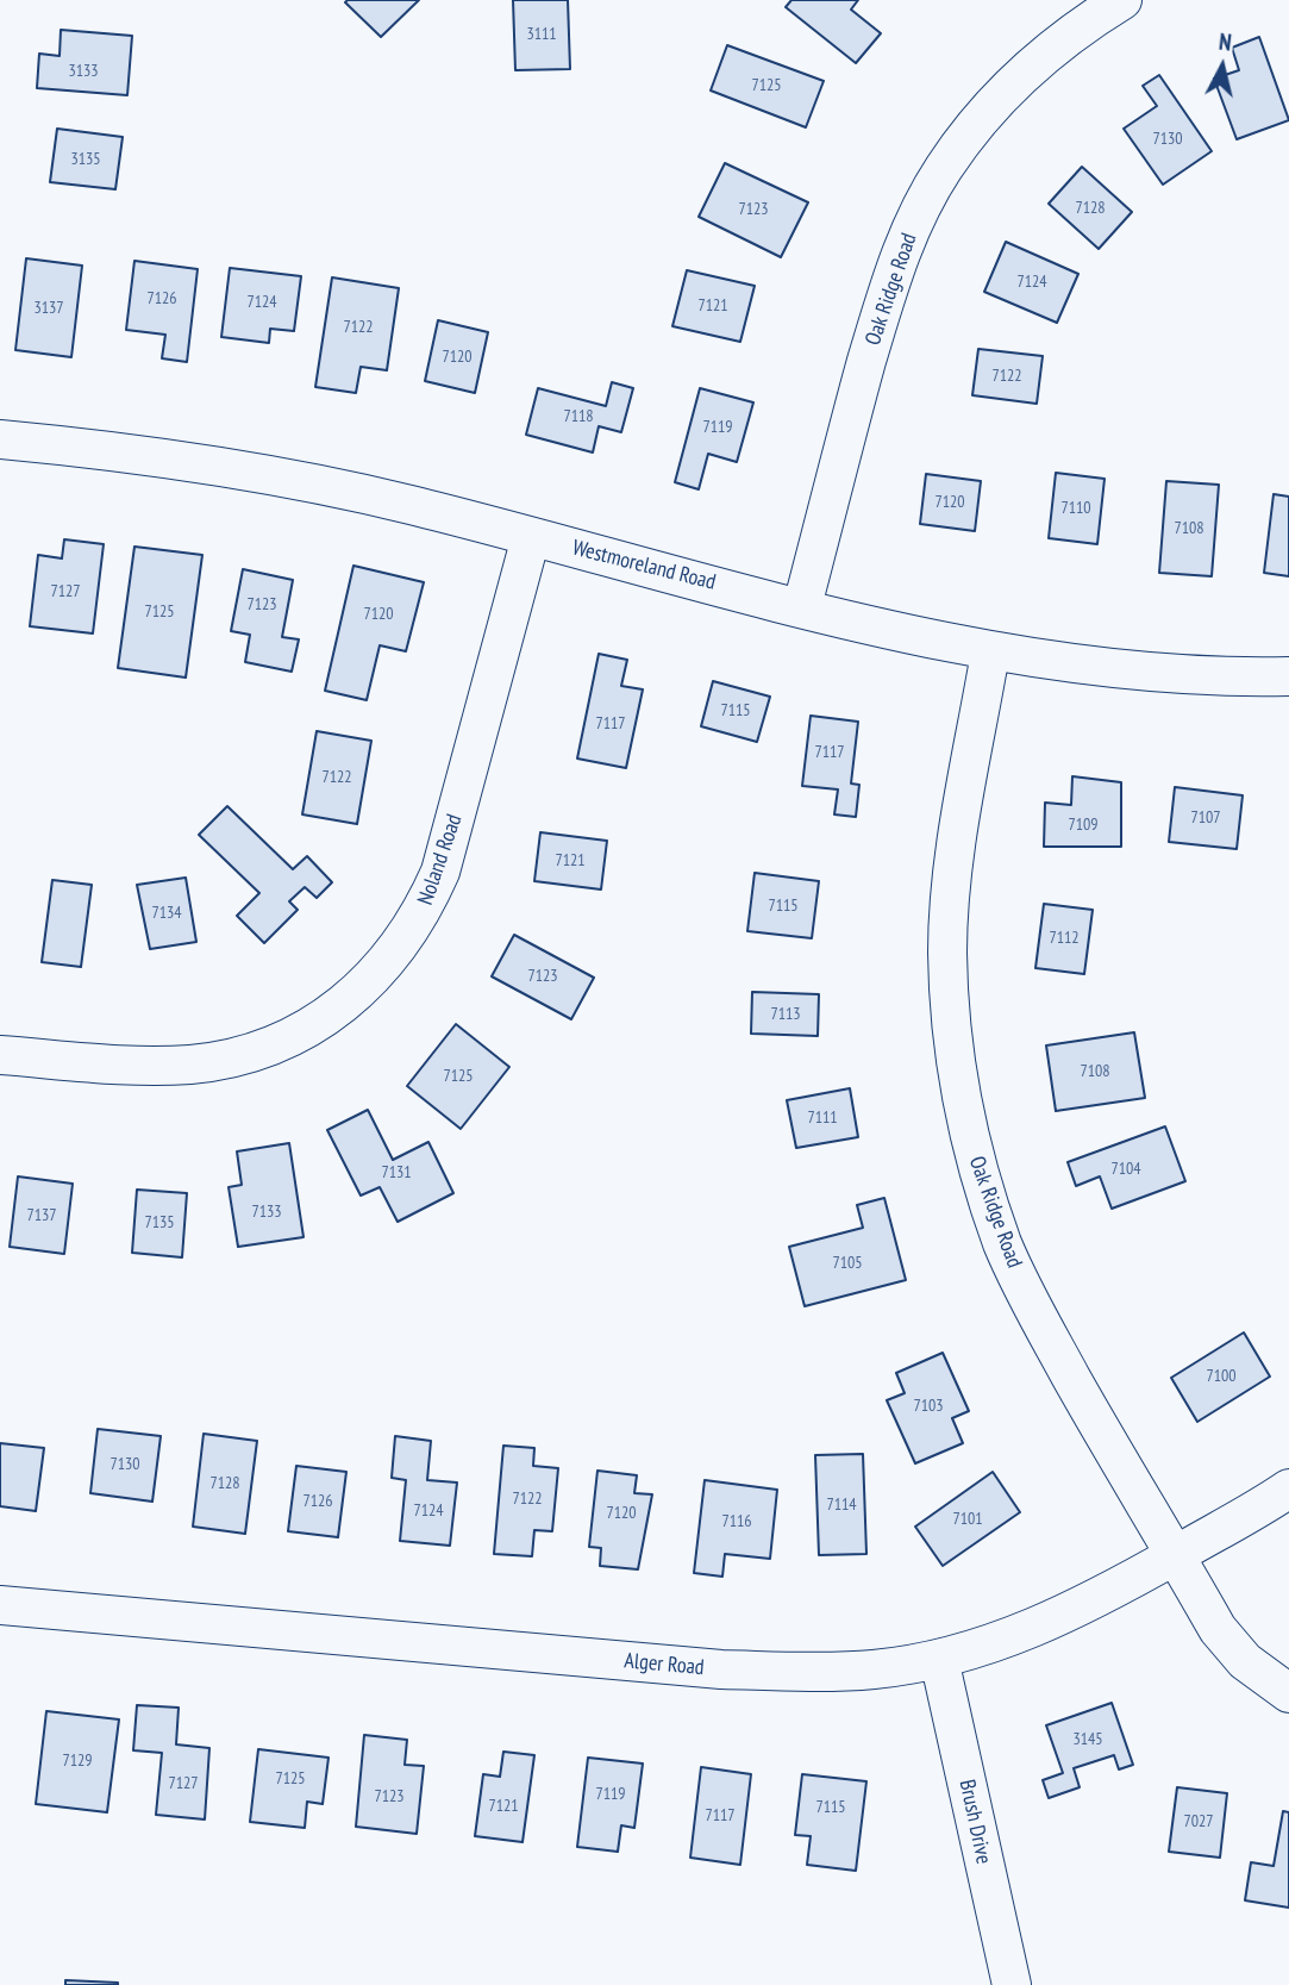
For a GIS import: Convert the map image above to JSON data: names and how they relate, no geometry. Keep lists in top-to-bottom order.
{
  "streets": {
    "street": [
      "Oak Ridge Road",
      "Westmoreland Road",
      "Noland Road",
      "Alger Road",
      "Brush Drive"
    ]
  },
  "crossings": [
    ["Oak Ridge Road", "Westmoreland Road"],
    ["Oak Ridge Road", "Alger Road"],
    ["Westmoreland Road", "Noland Road"],
    ["Alger Road", "Brush Drive"]
  ],
  "house_numbers": [
    "3111",
    "3133",
    "7125",
    "7130",
    "3135",
    "7128",
    "7123",
    "7124",
    "7126",
    "7124",
    "7121",
    "3137",
    "7122",
    "7120",
    "7122",
    "7118",
    "7119",
    "7120",
    "7110",
    "7108",
    "7127",
    "7123",
    "7125",
    "7120",
    "7115",
    "7117",
    "7117",
    "7122",
    "7107",
    "7109",
    "7121",
    "7115",
    "7134",
    "7112",
    "7123",
    "7113",
    "7108",
    "7125",
    "7111",
    "7104",
    "7131",
    "7133",
    "7137",
    "7135",
    "7105",
    "7100",
    "7103",
    "7130",
    "7128",
    "7122",
    "7126",
    "7114",
    "7124",
    "7120",
    "7101",
    "7116",
    "3145",
    "7129",
    "7125",
    "7127",
    "7119",
    "7123",
    "7121",
    "7115",
    "7117",
    "7027"
  ],
  "north": "top"
}
